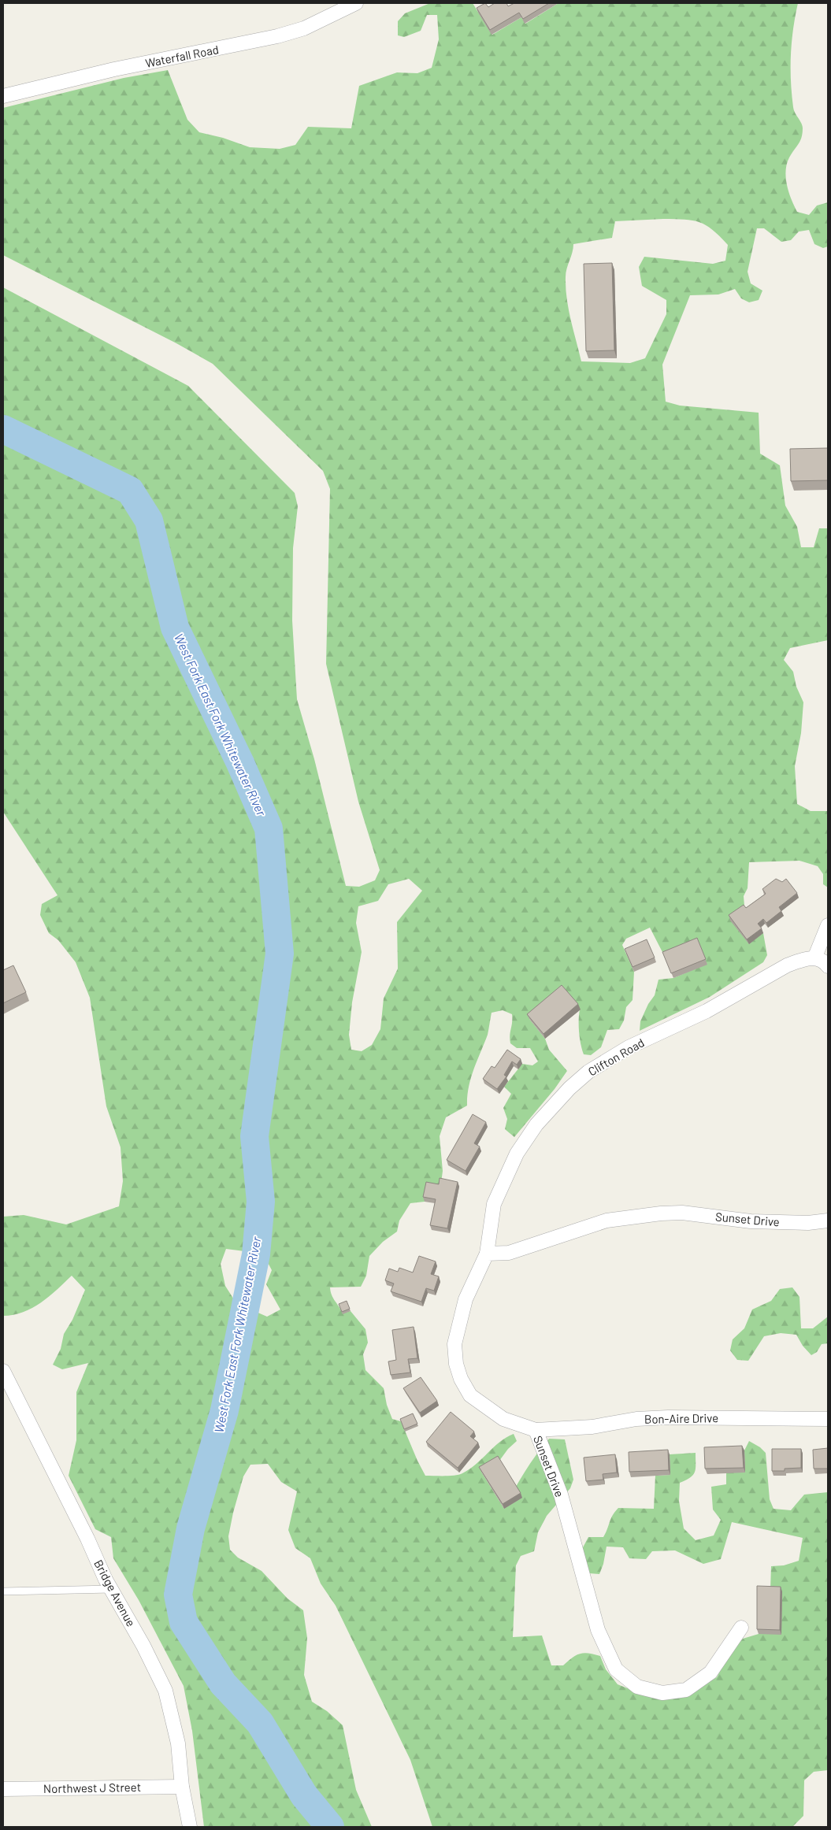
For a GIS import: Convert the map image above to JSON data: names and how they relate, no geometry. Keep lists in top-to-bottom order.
{
  "streets": {
    "street": [
      "Waterfall Road",
      "Clifton Road",
      "Sunset Drive",
      "Bon-Aire Drive",
      "Bridge Avenue",
      "Northwest J Street"
    ]
  },
  "crossings": [
    ["Clifton Road", "Sunset Drive"],
    ["Sunset Drive", "Bon-Aire Drive"],
    ["Bridge Avenue", "Northwest J Street"]
  ],
  "water": ["West Fork East Fork Whitewater River"]
}
